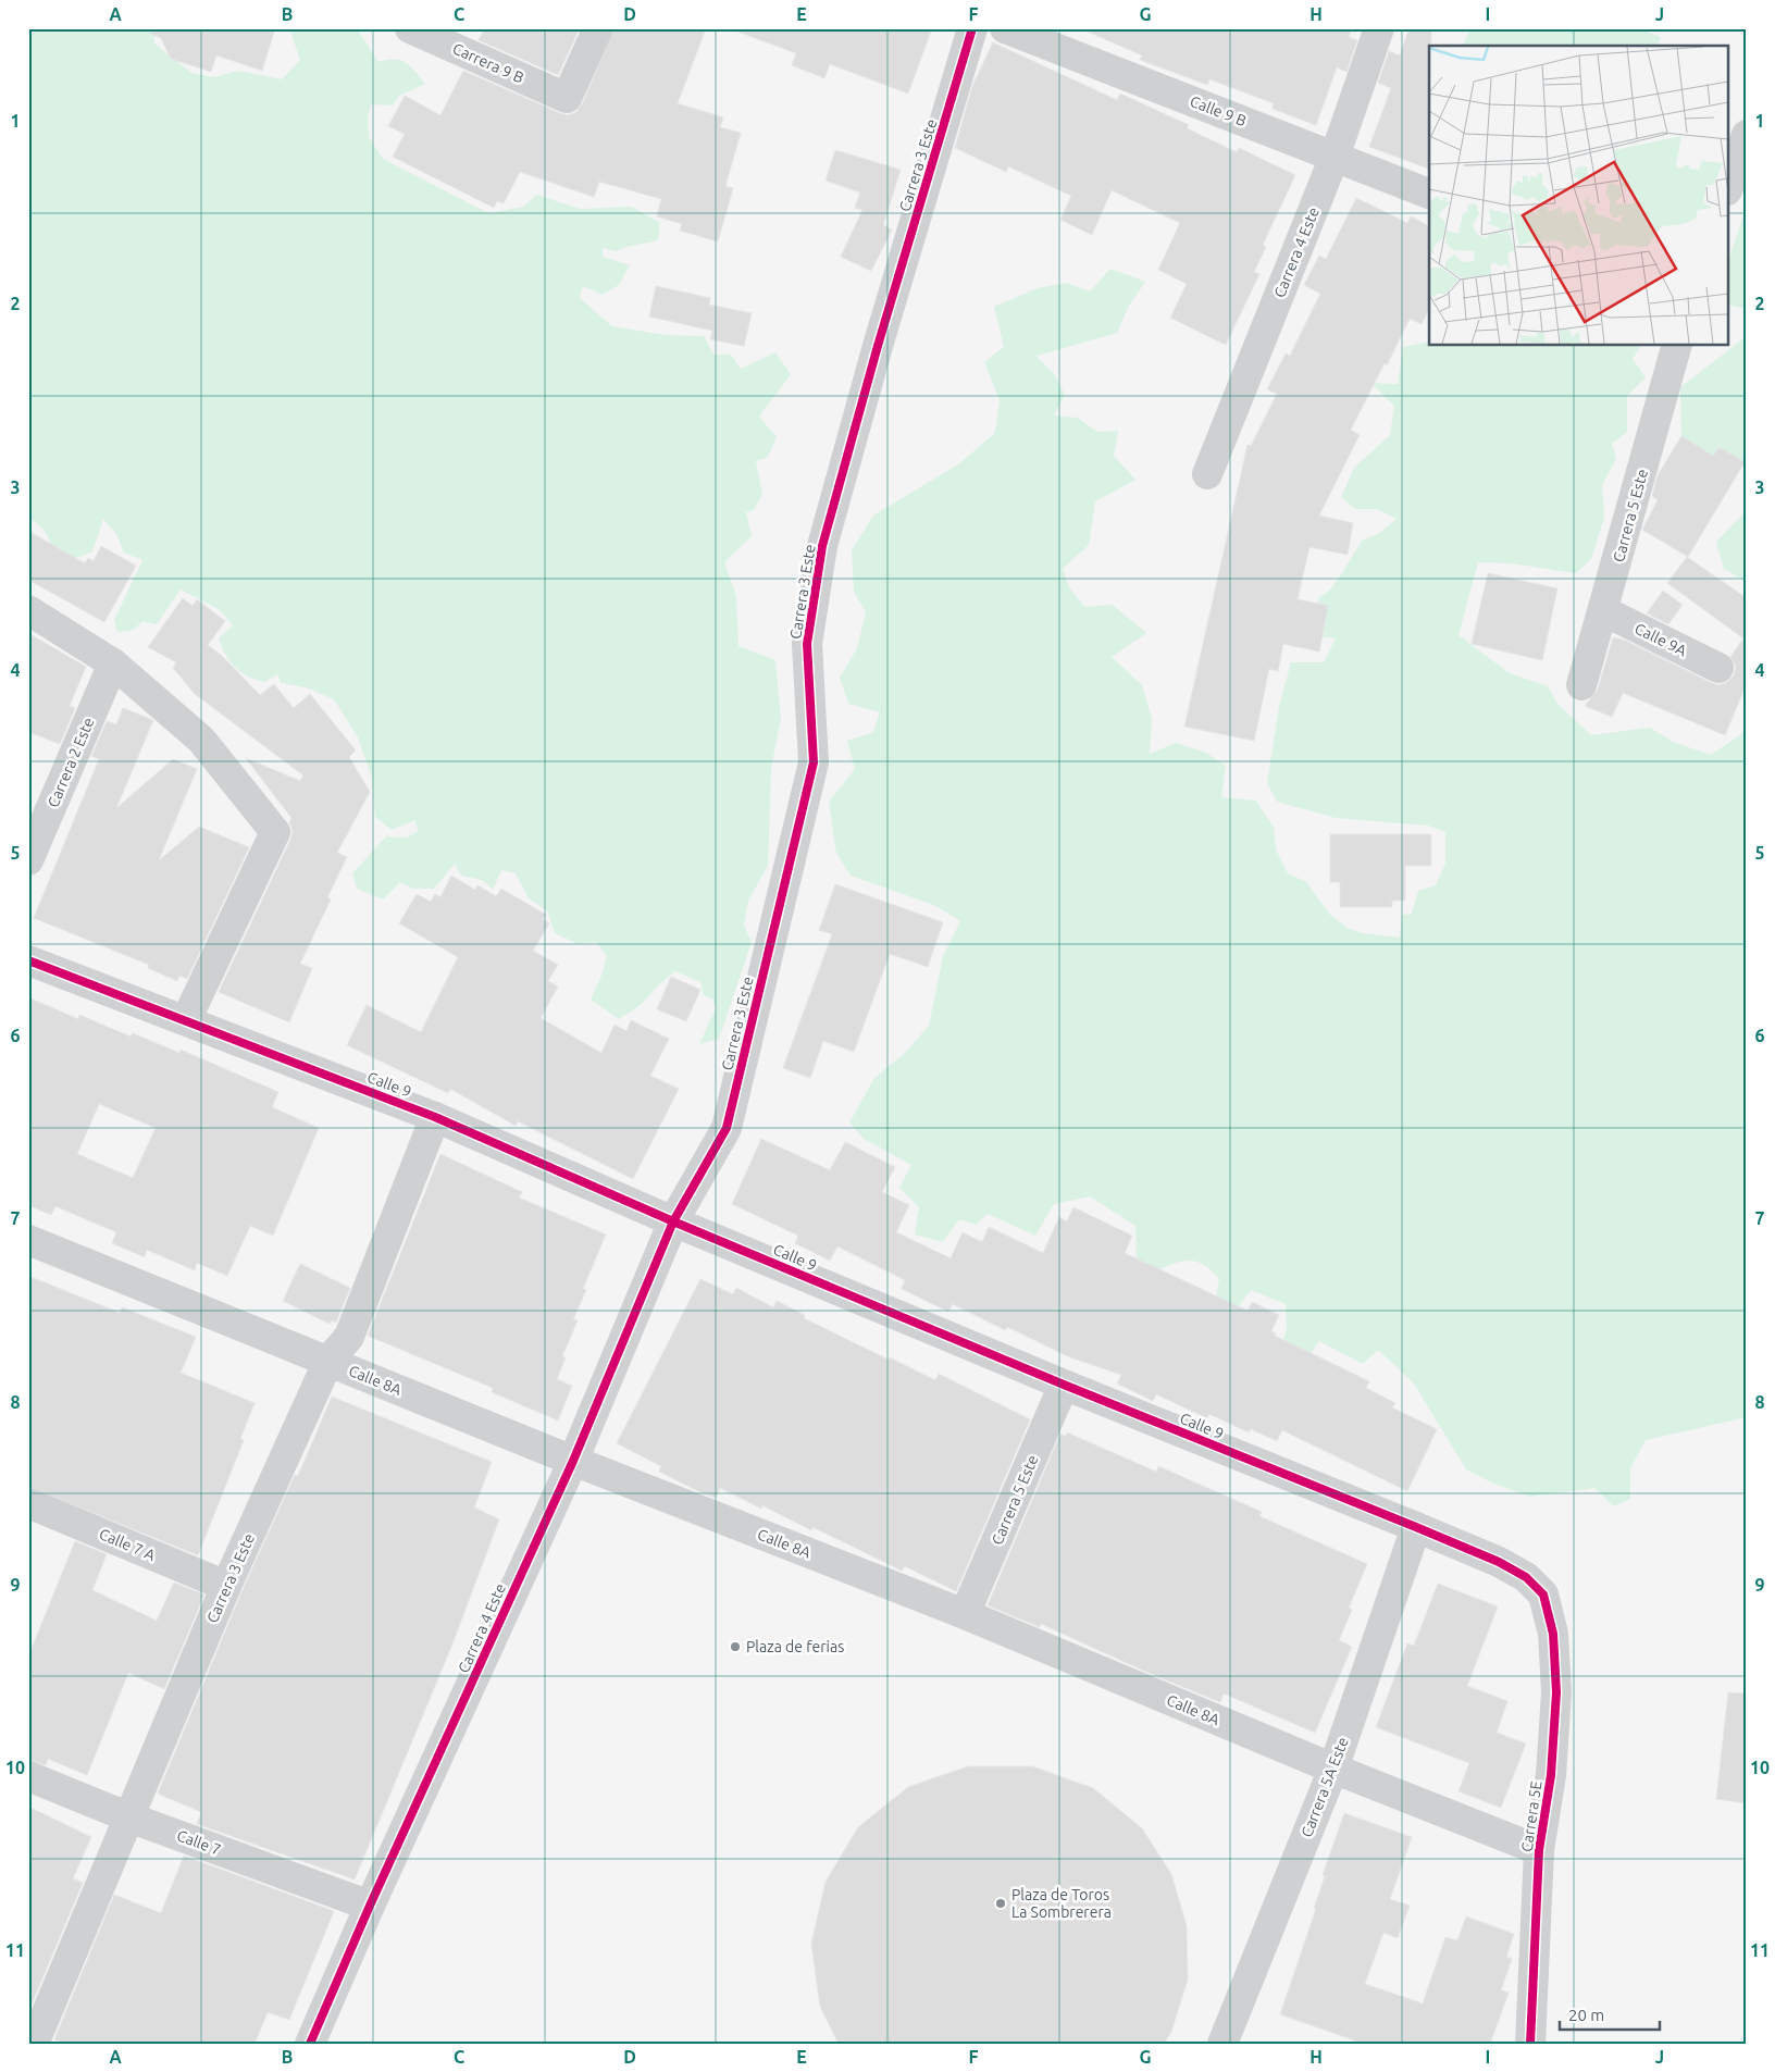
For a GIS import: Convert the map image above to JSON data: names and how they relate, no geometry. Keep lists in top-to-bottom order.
{
  "streets": {
    "street": [
      "Carrera 9 B",
      "Calle 9 B",
      "Carrera 3 Este",
      "Carrera 4 Este",
      "Carrera 5 Este",
      "Calle 9A",
      "Carrera 2 Este",
      "Calle 9",
      "Calle 8A",
      "Calle 7 A",
      "Carrera 5A Este",
      "Carrera 5E",
      "Calle 7"
    ]
  },
  "crossings": [
    ["Calle 9 B", "Carrera 4 Este"],
    ["Carrera 3 Este", "Carrera 4 Este"],
    ["Carrera 3 Este", "Calle 9"],
    ["Carrera 3 Este", "Calle 8A"],
    ["Carrera 3 Este", "Calle 7 A"],
    ["Carrera 3 Este", "Calle 7"],
    ["Carrera 4 Este", "Calle 9"],
    ["Carrera 4 Este", "Calle 8A"],
    ["Carrera 4 Este", "Calle 7"],
    ["Carrera 5 Este", "Calle 9A"],
    ["Carrera 5 Este", "Calle 9"],
    ["Carrera 5 Este", "Calle 8A"],
    ["Calle 9", "Carrera 5A Este"],
    ["Calle 9", "Carrera 5E"],
    ["Calle 8A", "Carrera 5A Este"],
    ["Calle 8A", "Carrera 5E"]
  ],
  "places": ["Plaza de ferias", "Plaza de Toros La Sombrerera"],
  "scale_bar": "20 m",
  "grid": {
    "columns": [
      "A",
      "B",
      "C",
      "D",
      "E",
      "F",
      "G",
      "H",
      "I",
      "J"
    ],
    "rows": [
      "1",
      "2",
      "3",
      "4",
      "5",
      "6",
      "7",
      "8",
      "9",
      "10",
      "11"
    ]
  }
}
